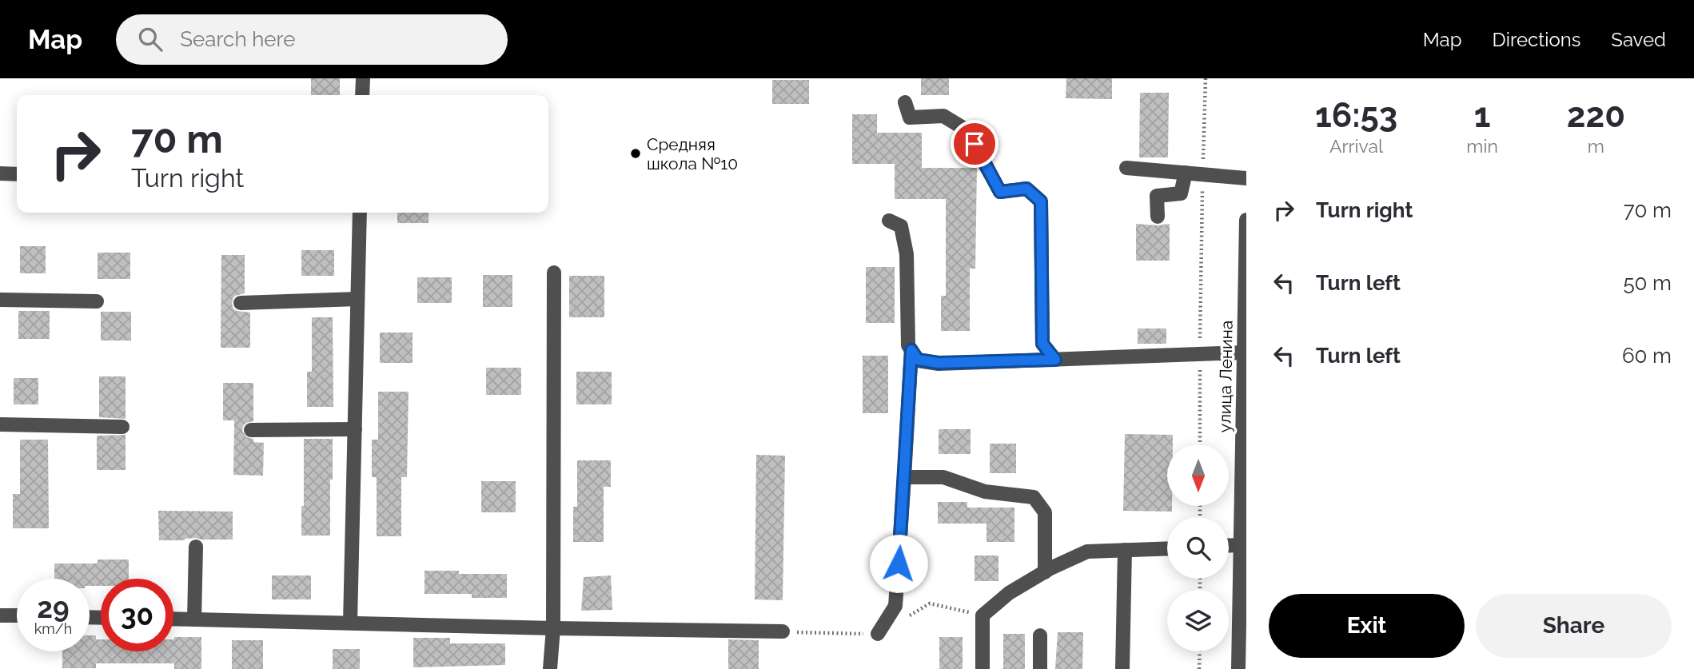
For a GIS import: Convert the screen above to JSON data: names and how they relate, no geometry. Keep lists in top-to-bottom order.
{
  "streets": {
    "street": ["улица Ленина"]
  },
  "places": ["Средняя школа №10"],
  "north": "bottom",
  "page": {
    "header": "Map",
    "search": "Search here",
    "nav": ["Map", "Directions", "Saved"],
    "eta": [
      "16:53",
      "Arrival",
      "1",
      "min",
      "220",
      "m"
    ],
    "turn": ["70 m", "Turn right"],
    "list": [
      {
        "name": "Turn right",
        "value": "70 m"
      },
      {
        "name": "Turn left",
        "value": "50 m"
      },
      {
        "name": "Turn left",
        "value": "60 m"
      }
    ],
    "speed": "29 km/h",
    "limit": "30",
    "buttons": ["Exit", "Share"]
  }
}
